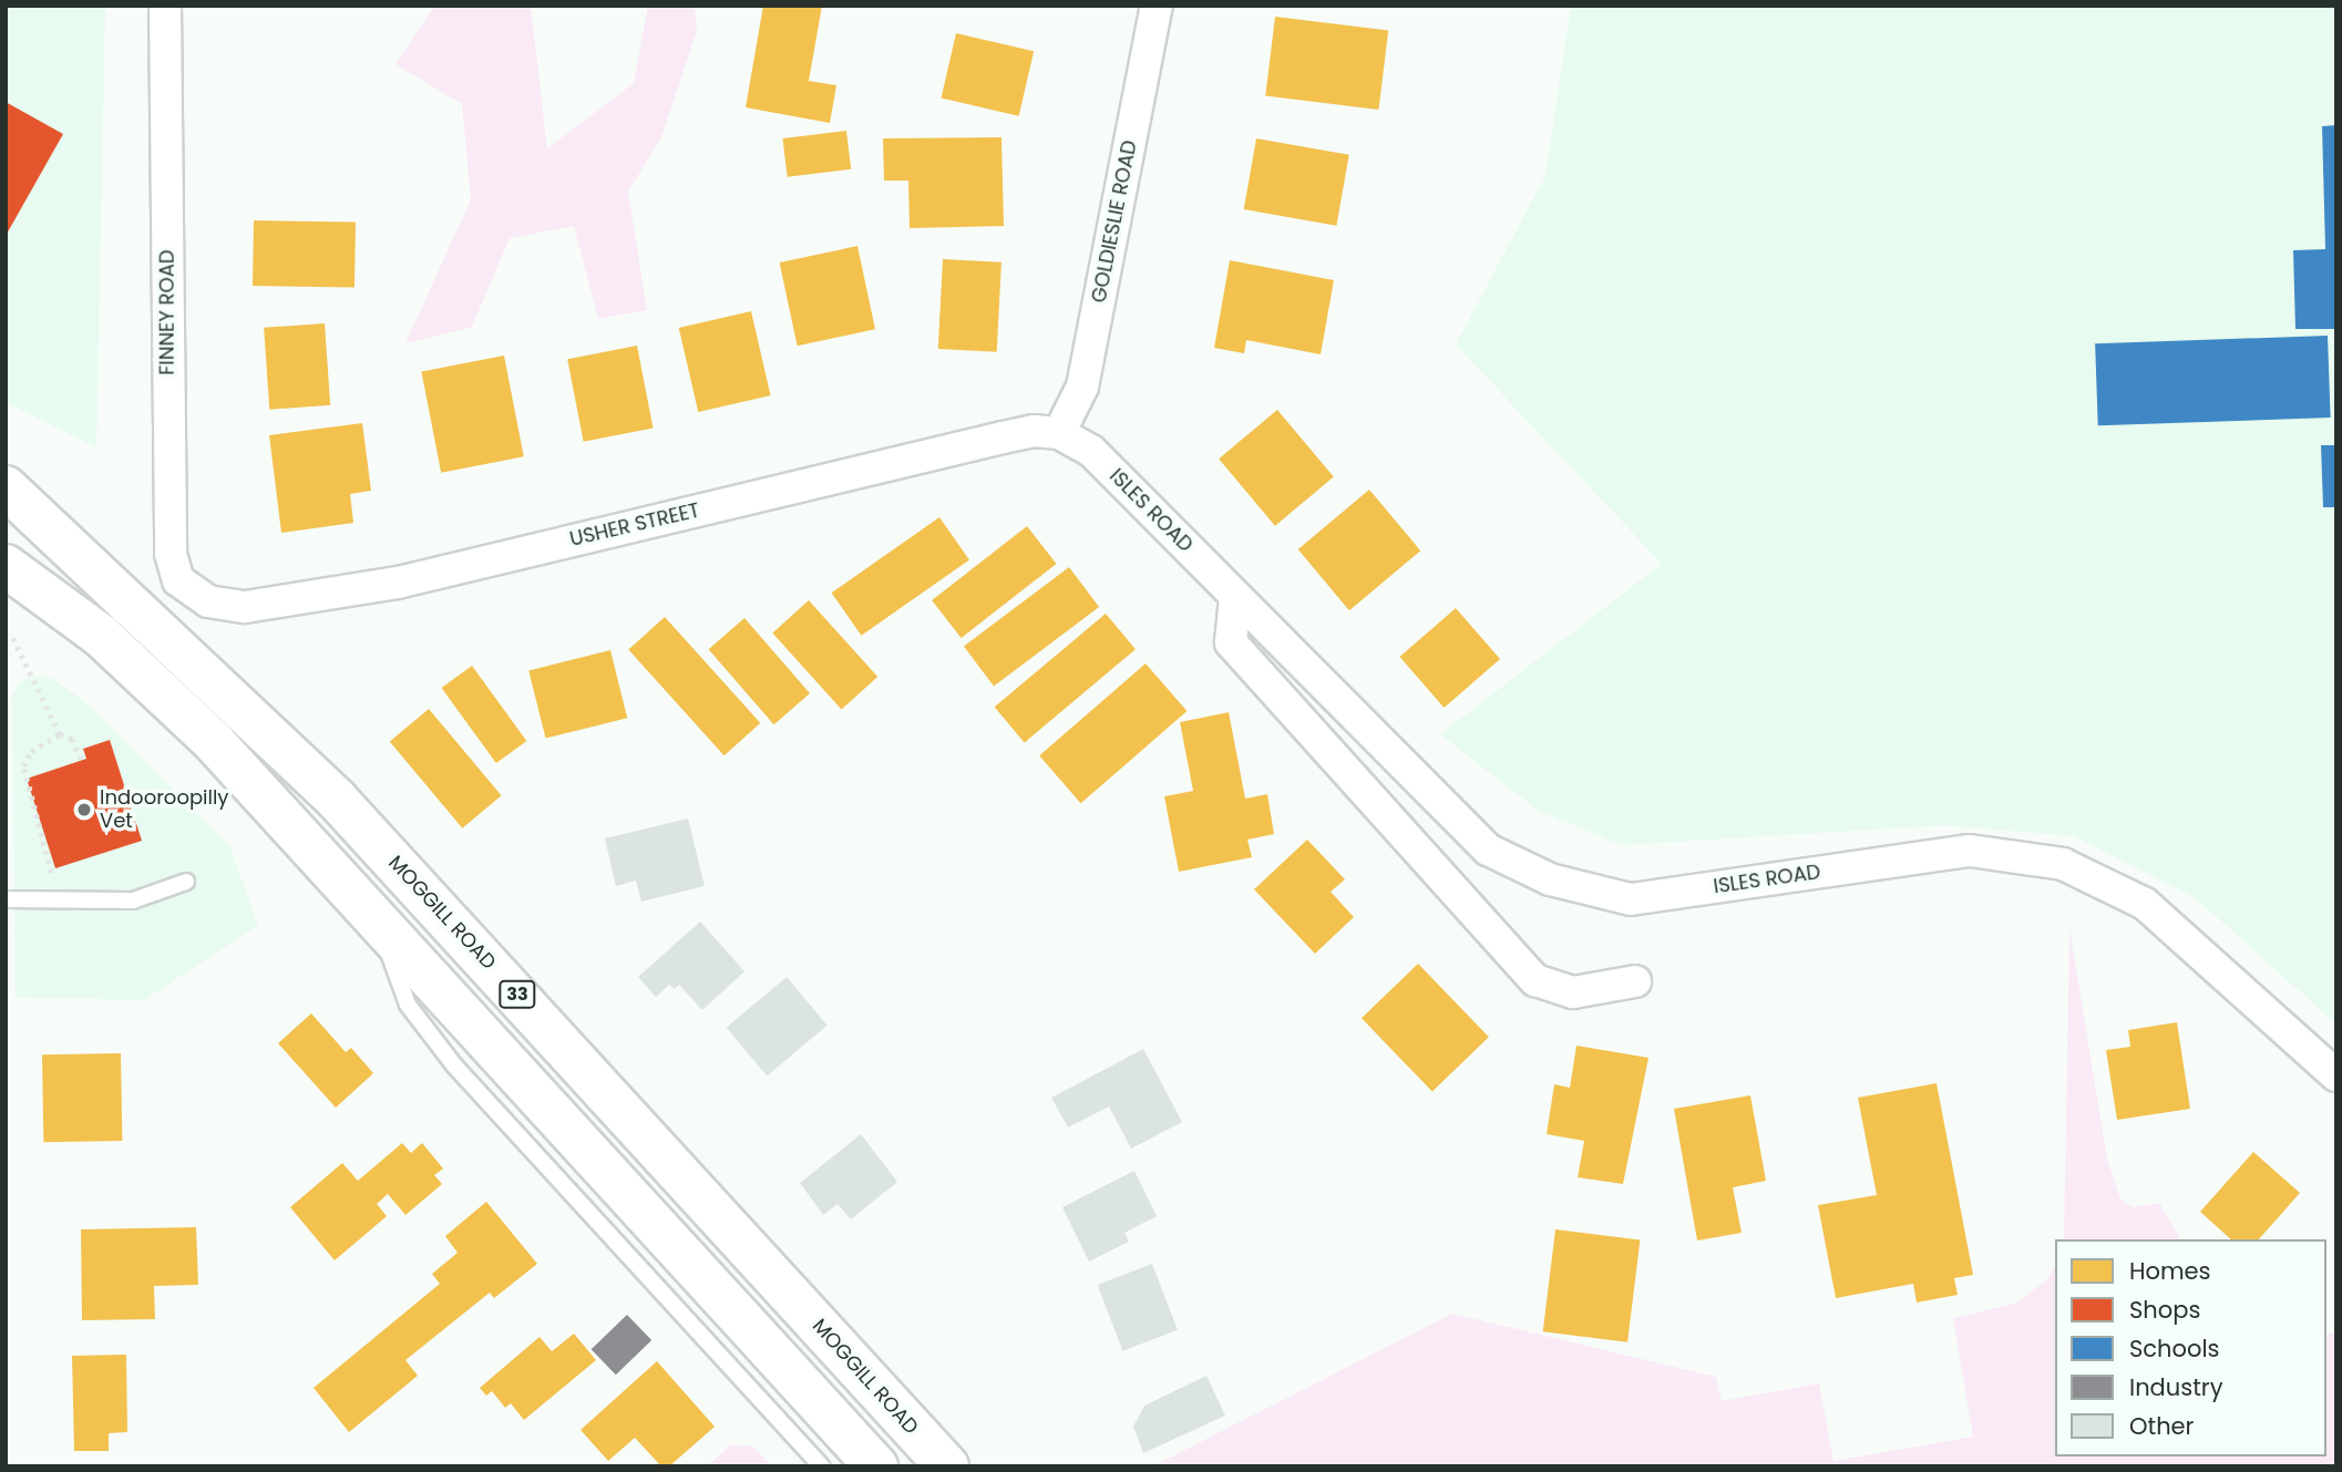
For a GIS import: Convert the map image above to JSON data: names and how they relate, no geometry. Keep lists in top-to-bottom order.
{
  "streets": {
    "highway": ["MOGGILL ROAD", "33"],
    "street": [
      "GOLDIESLIE ROAD",
      "FINNEY ROAD",
      "ISLES ROAD",
      "USHER STREET"
    ]
  },
  "crossings": [
    ["GOLDIESLIE ROAD", "ISLES ROAD"],
    ["GOLDIESLIE ROAD", "USHER STREET"],
    ["FINNEY ROAD", "USHER STREET"],
    ["ISLES ROAD", "USHER STREET"]
  ],
  "places": ["Indooroopilly Vet"],
  "legend": [
    "Homes",
    "Shops",
    "Schools",
    "Industry",
    "Other"
  ]
}
